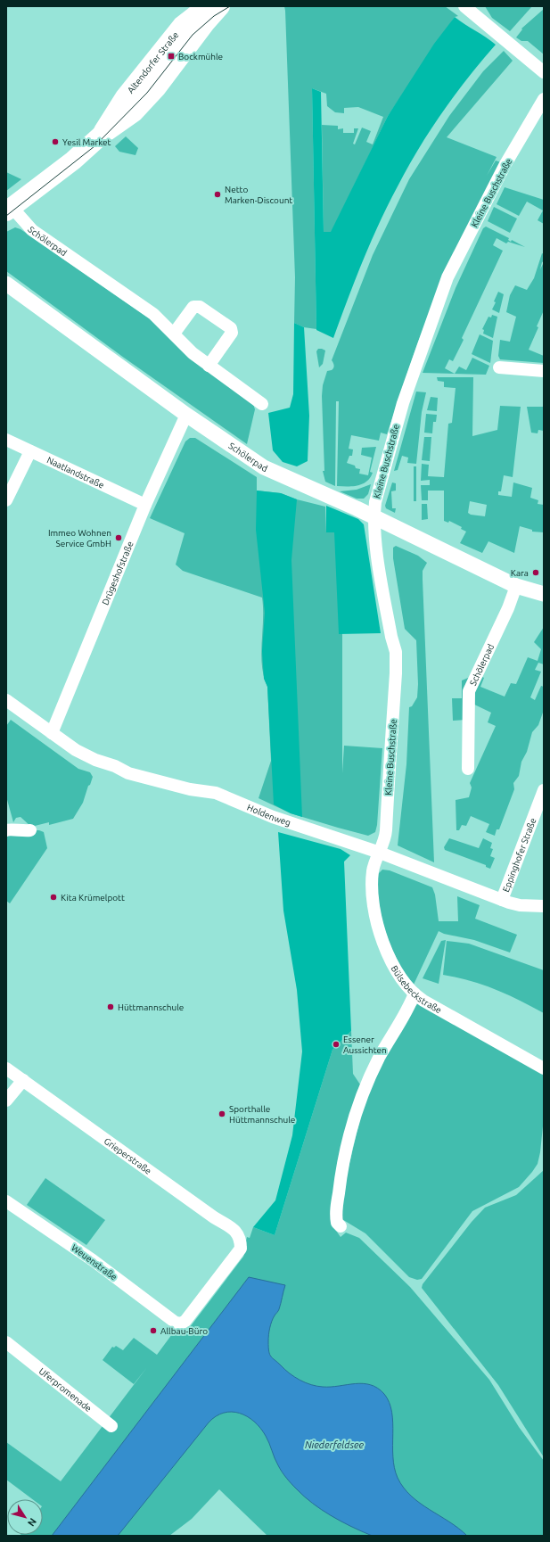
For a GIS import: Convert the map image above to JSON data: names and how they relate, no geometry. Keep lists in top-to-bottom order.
{
  "streets": {
    "main road": ["Altendorfer Straße"],
    "street": [
      "Kleine Buschstraße",
      "Schölerpad",
      "Naatlandstraße",
      "Drügeshofstraße",
      "Holdenweg",
      "Eppinghofer Straße",
      "Bülsebeckstraße",
      "Grieperstraße",
      "Weuenstraße",
      "Uferpromenade"
    ]
  },
  "crossings": [
    ["Altendorfer Straße", "Schölerpad"],
    ["Kleine Buschstraße", "Schölerpad"],
    ["Kleine Buschstraße", "Holdenweg"],
    ["Kleine Buschstraße", "Bülsebeckstraße"],
    ["Schölerpad", "Drügeshofstraße"],
    ["Naatlandstraße", "Drügeshofstraße"],
    ["Drügeshofstraße", "Holdenweg"],
    ["Holdenweg", "Eppinghofer Straße"],
    ["Holdenweg", "Bülsebeckstraße"],
    ["Grieperstraße", "Weuenstraße"]
  ],
  "water": ["Niederfeldsee"],
  "places": {
    "transit": ["Bockmühle"],
    "other": [
      "Yesil Market",
      "Netto Marken-Discount",
      "Immeo Wohnen Service GmbH",
      "Kara",
      "Kita Krümelpott",
      "Hüttmannschule",
      "Essener Aussichten",
      "Sporthalle Hüttmannschule",
      "Allbau-Büro"
    ]
  },
  "north": "bottom right"
}
